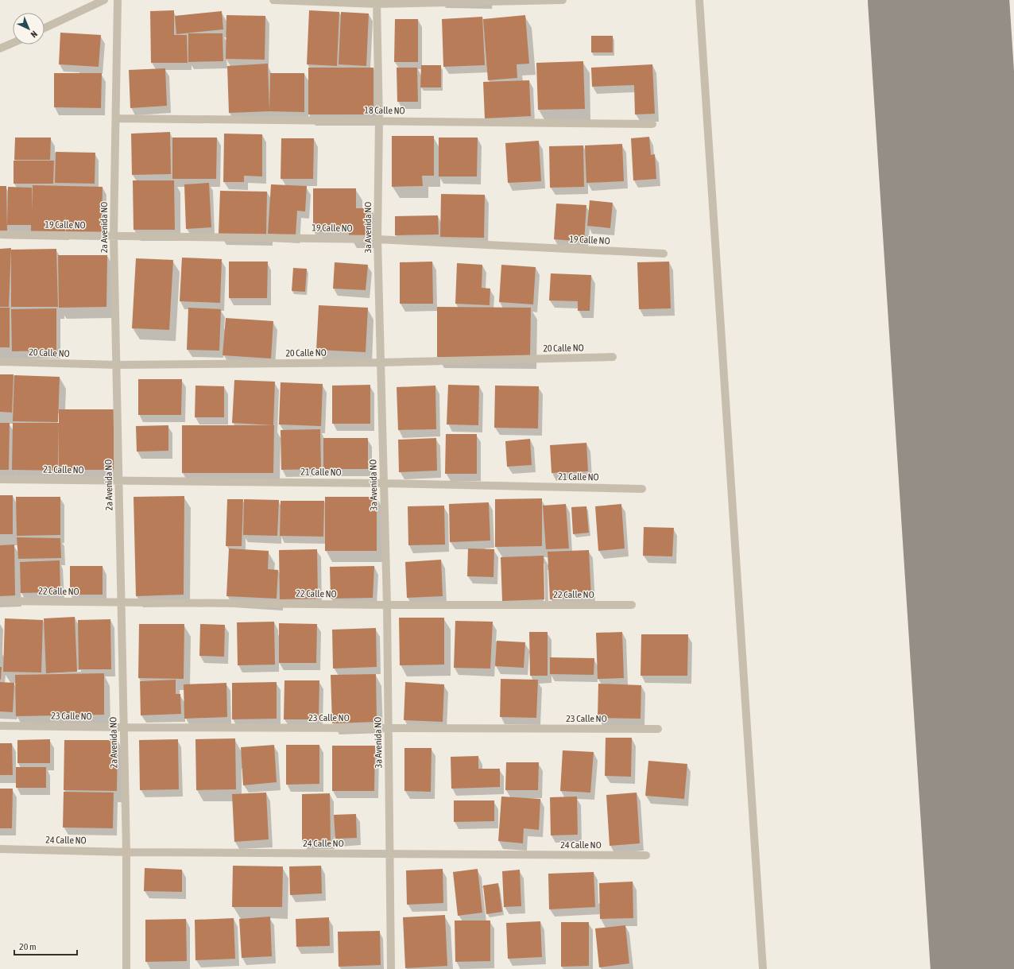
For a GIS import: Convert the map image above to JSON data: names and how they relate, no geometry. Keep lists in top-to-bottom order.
{
  "streets": {
    "street": [
      "18 Calle NO",
      "19 Calle NO",
      "2a Avenida NO",
      "3a Avenida NO",
      "20 Calle NO",
      "21 Calle NO",
      "22 Calle NO",
      "23 Calle NO",
      "24 Calle NO"
    ]
  },
  "crossings": [
    ["18 Calle NO", "2a Avenida NO"],
    ["18 Calle NO", "3a Avenida NO"],
    ["19 Calle NO", "2a Avenida NO"],
    ["19 Calle NO", "3a Avenida NO"],
    ["2a Avenida NO", "20 Calle NO"],
    ["2a Avenida NO", "21 Calle NO"],
    ["2a Avenida NO", "22 Calle NO"],
    ["2a Avenida NO", "23 Calle NO"],
    ["2a Avenida NO", "24 Calle NO"],
    ["3a Avenida NO", "20 Calle NO"],
    ["3a Avenida NO", "21 Calle NO"],
    ["3a Avenida NO", "22 Calle NO"],
    ["3a Avenida NO", "23 Calle NO"],
    ["3a Avenida NO", "24 Calle NO"]
  ],
  "scale_bar": "20 m",
  "north": "bottom right"
}
